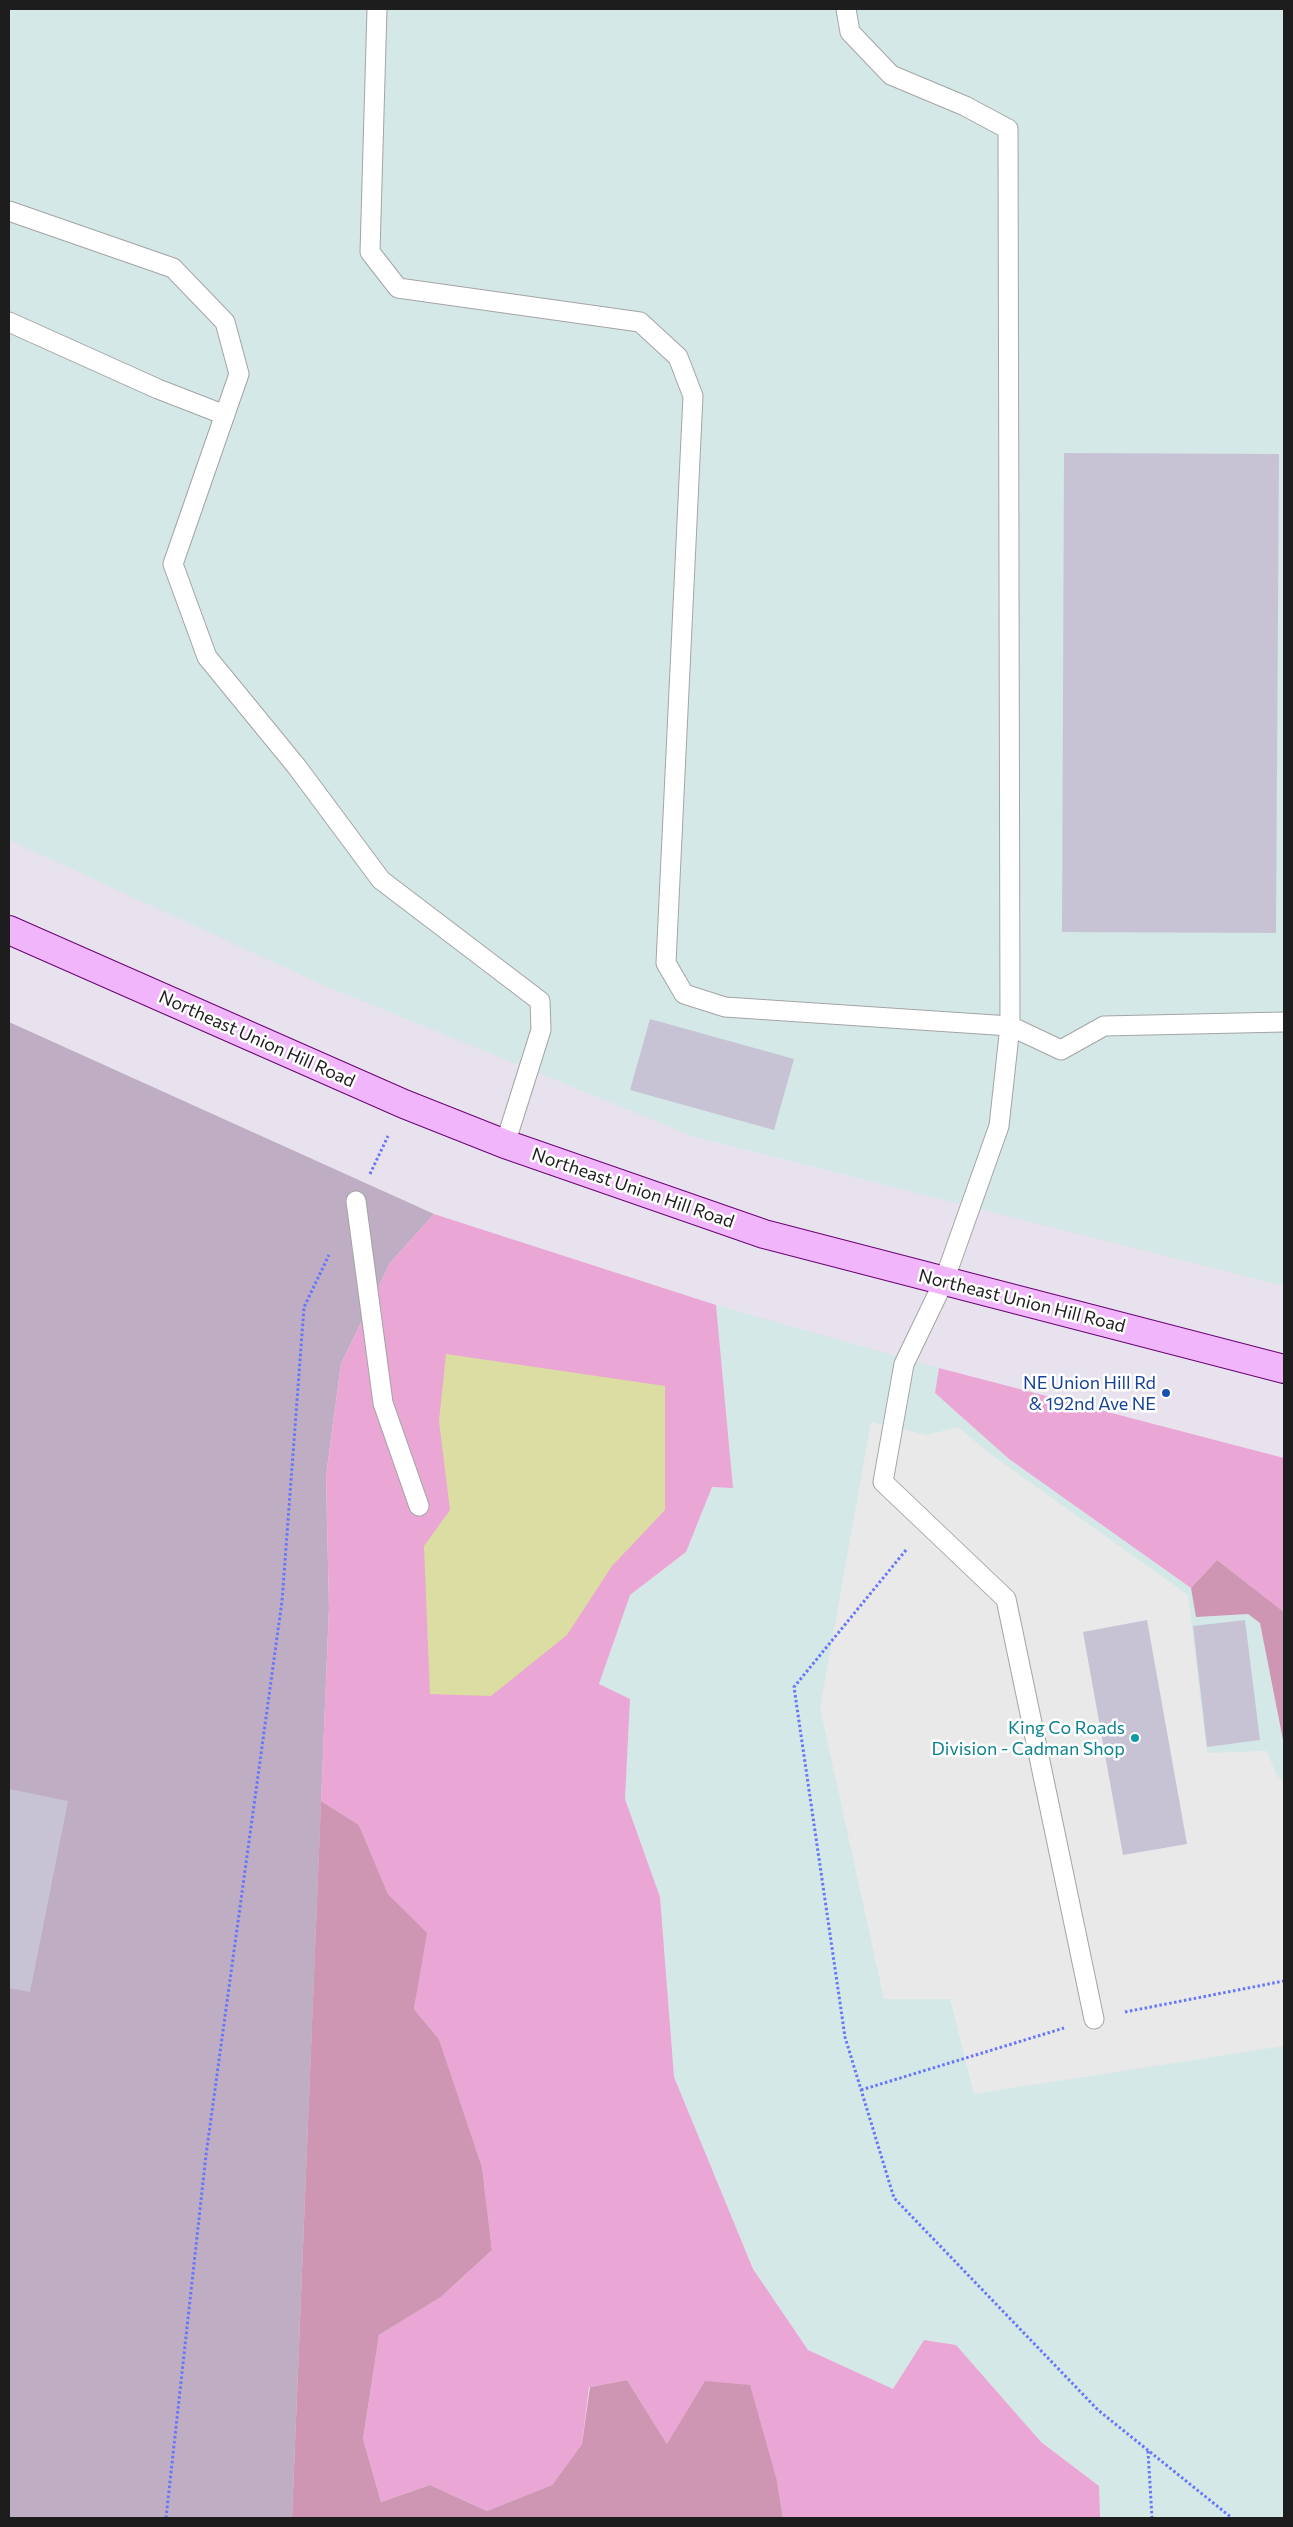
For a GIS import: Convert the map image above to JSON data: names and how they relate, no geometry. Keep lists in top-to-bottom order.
{
  "streets": {
    "main road": ["Northeast Union Hill Road"]
  },
  "places": ["NE Union Hill Rd & 192nd Ave NE", "King Co Roads Division - Cadman Shop"]
}
